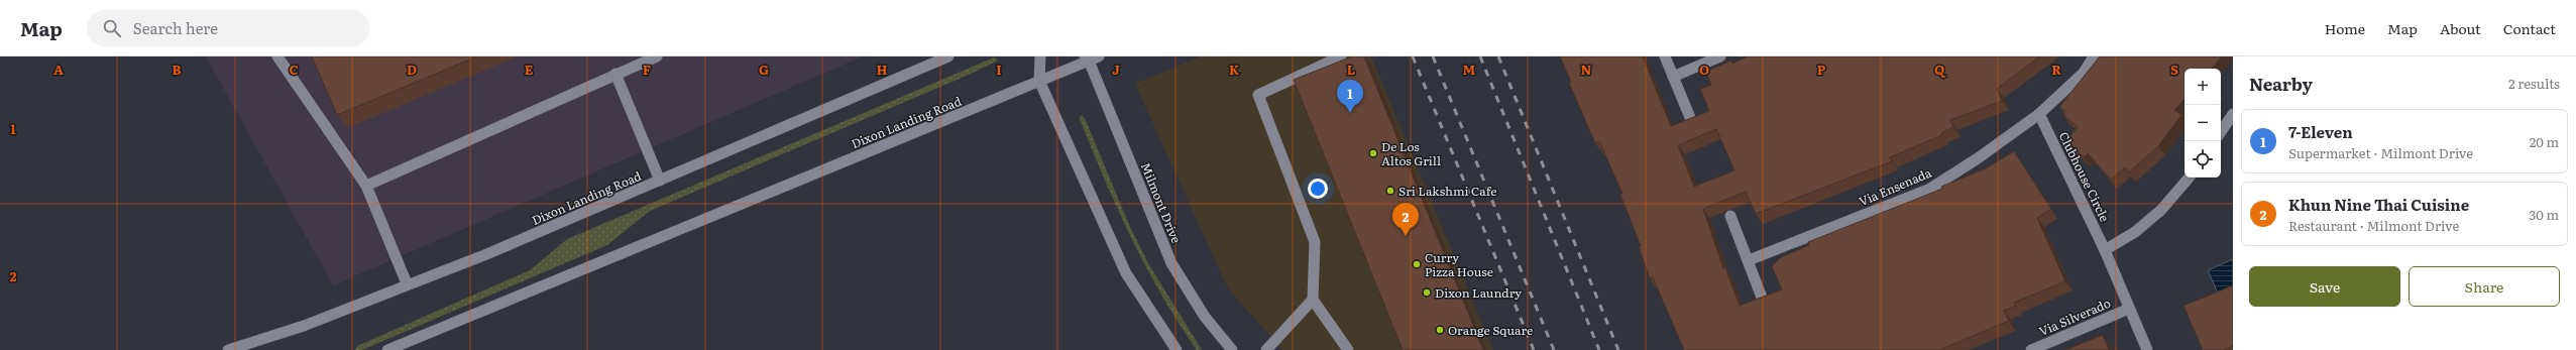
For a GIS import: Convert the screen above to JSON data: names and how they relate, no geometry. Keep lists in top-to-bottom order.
{
  "streets": {
    "street": [
      "Dixon Landing Road",
      "Clubhouse Circle",
      "Via Ensenada",
      "Milmont Drive",
      "Via Silverado"
    ]
  },
  "crossings": [
    ["Dixon Landing Road", "Milmont Drive"],
    ["Clubhouse Circle", "Via Ensenada"],
    ["Clubhouse Circle", "Via Silverado"]
  ],
  "places": [
    "De Los Altos Grill",
    "Sri Lakshmi Cafe",
    "Curry Pizza House",
    "Dixon Laundry",
    "Orange Square"
  ],
  "page": {
    "header": "Map",
    "search": "Search here",
    "nav": [
      "Home",
      "Map",
      "About",
      "Contact"
    ],
    "heading": ["Nearby", "2 results"],
    "map_buttons": ["+", "−"],
    "pins": ["1", "2"],
    "list": [
      {
        "mark": "1",
        "name": "7-Eleven",
        "note": "Supermarket · Milmont Drive",
        "value": "20 m"
      },
      {
        "mark": "2",
        "name": "Khun Nine Thai Cuisine",
        "note": "Restaurant · Milmont Drive",
        "value": "30 m"
      }
    ],
    "buttons": ["Save", "Share"]
  },
  "grid": {
    "columns": [
      "A",
      "B",
      "C",
      "D",
      "E",
      "F",
      "G",
      "H",
      "I",
      "J",
      "K",
      "L",
      "M",
      "N",
      "O",
      "P",
      "Q",
      "R",
      "S"
    ],
    "rows": ["1", "2"]
  }
}
